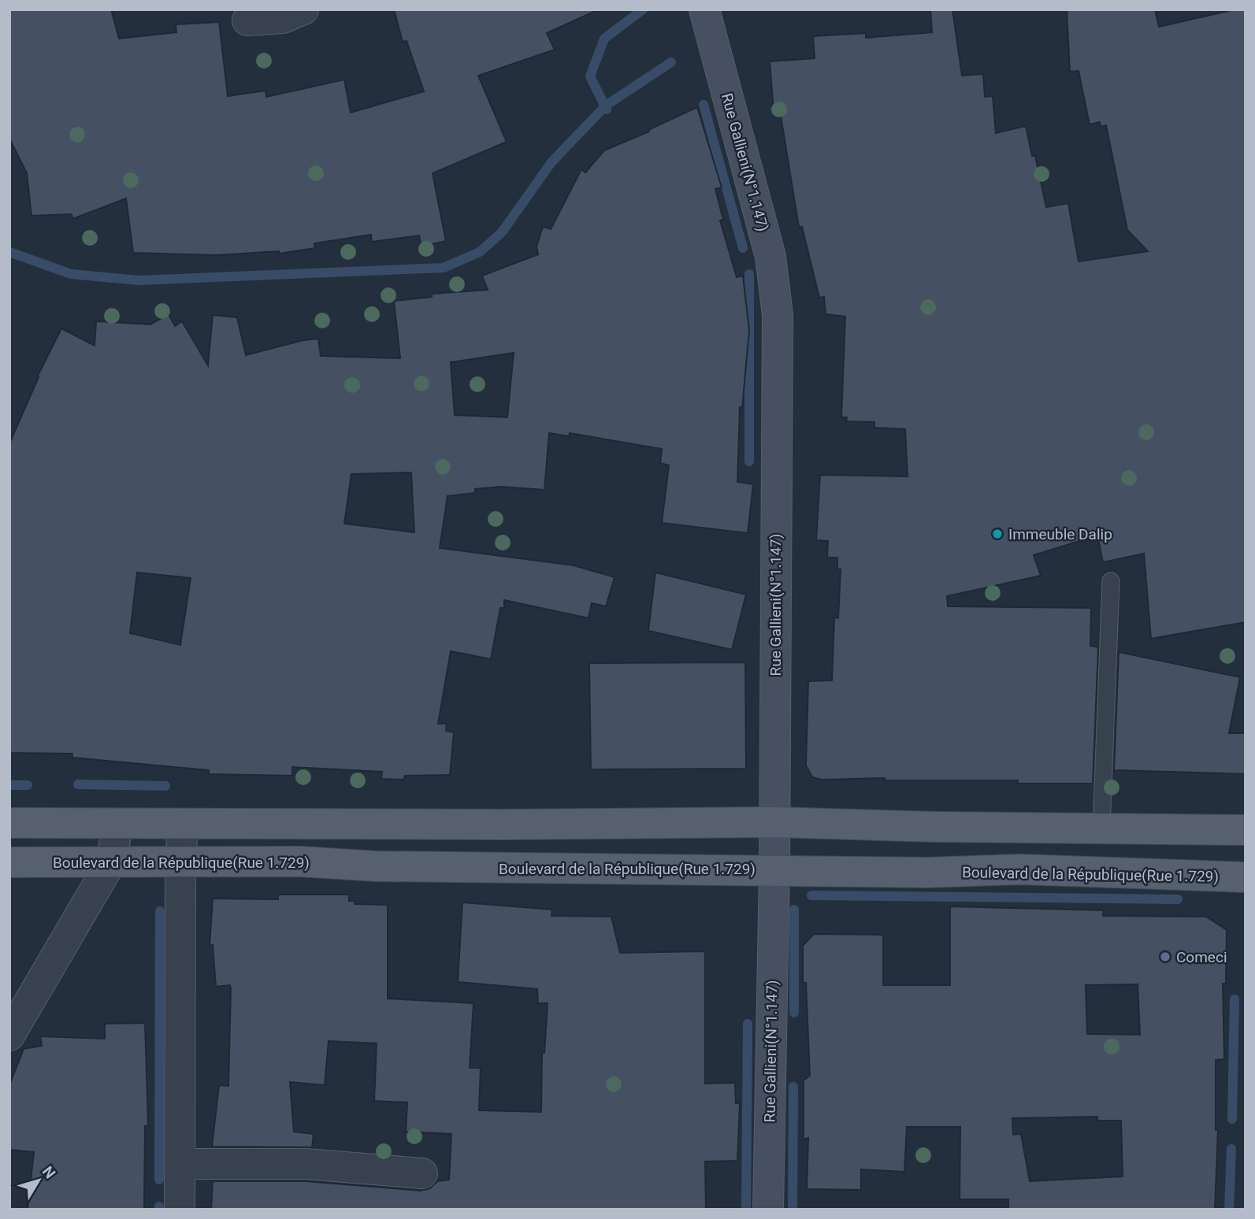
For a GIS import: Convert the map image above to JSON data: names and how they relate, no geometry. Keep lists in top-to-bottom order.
{
  "streets": {
    "main road": ["Rue Gallieni(N°1.147)", "Boulevard de la République(Rue 1.729)"]
  },
  "crossings": [
    ["Rue Gallieni(N°1.147)", "Boulevard de la République(Rue 1.729)"]
  ],
  "places": ["Immeuble Dalip", "Comeci"],
  "north": "top right"
}
